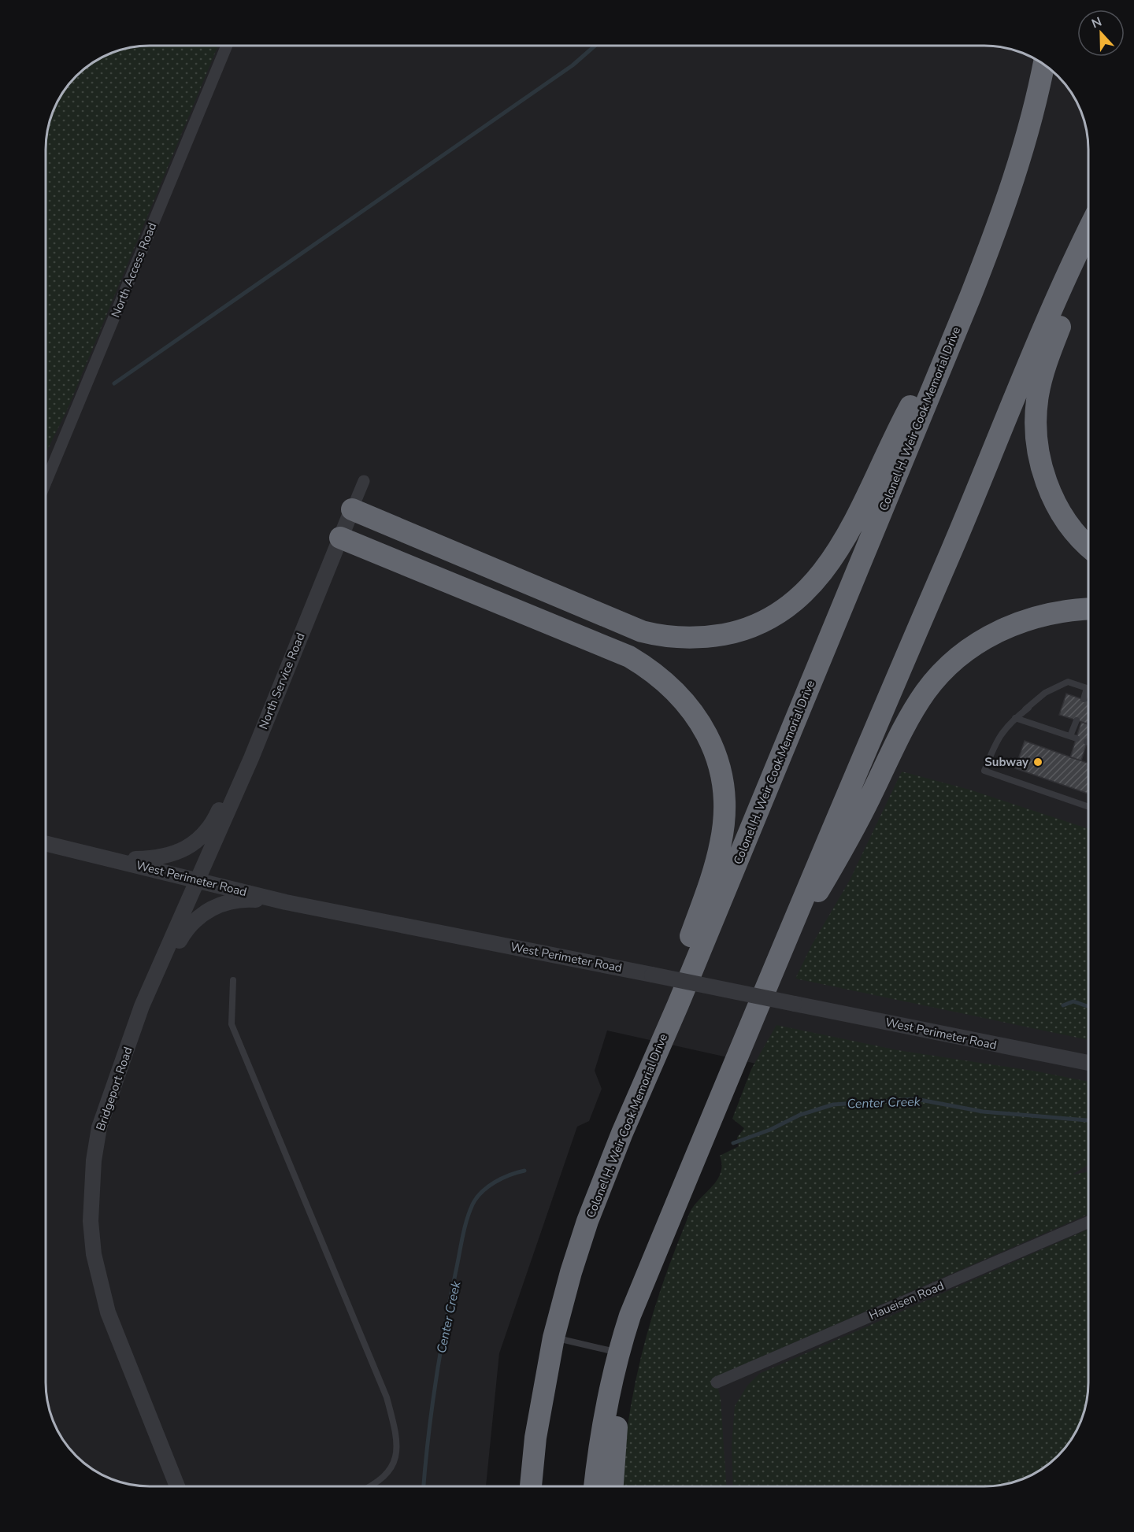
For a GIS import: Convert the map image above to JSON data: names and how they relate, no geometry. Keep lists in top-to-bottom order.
{
  "streets": {
    "highway": ["Colonel H. Weir Cook Memorial Drive"],
    "street": [
      "North Access Road",
      "North Service Road",
      "West Perimeter Road",
      "Bridgeport Road",
      "Haueisen Road"
    ]
  },
  "crossings": [
    ["North Service Road", "West Perimeter Road"],
    ["North Service Road", "Bridgeport Road"],
    ["West Perimeter Road", "Bridgeport Road"]
  ],
  "water": ["Center Creek"],
  "places": ["Subway"],
  "north": "top"
}
